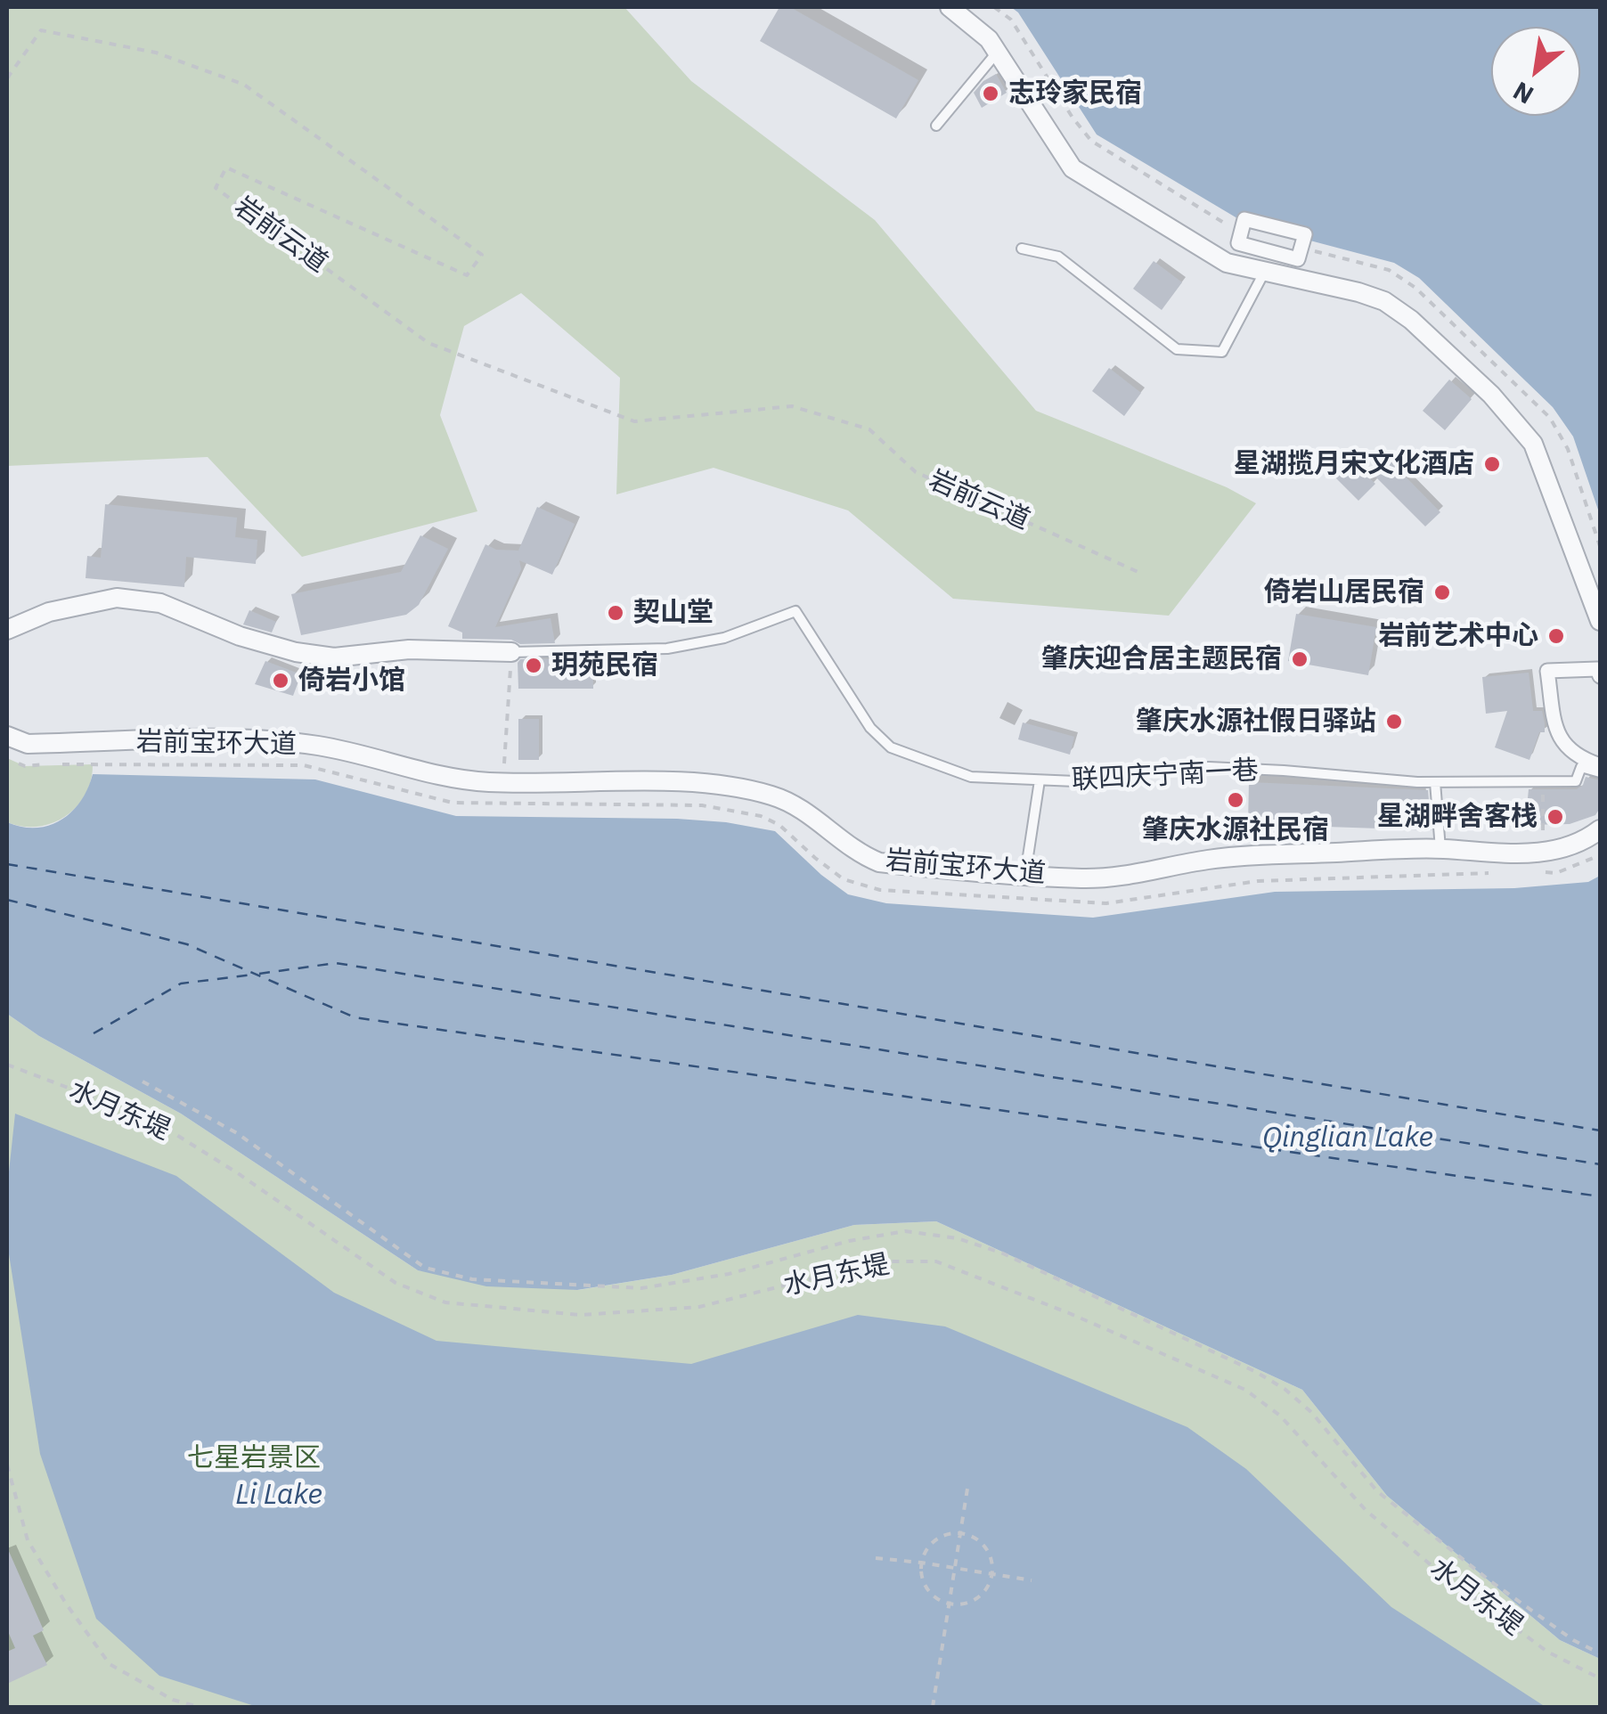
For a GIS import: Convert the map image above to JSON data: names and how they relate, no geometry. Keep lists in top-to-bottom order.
{
  "streets": {
    "street": ["岩前宝环大道"],
    "lane": ["联四庆宁南一巷"],
    "path": ["岩前云道", "水月东堤"]
  },
  "water": ["Qinglian Lake", "Li Lake"],
  "parks": ["七星岩景区"],
  "places": [
    "志玲家民宿",
    "星湖揽月宋文化酒店",
    "倚岩山居民宿",
    "契山堂",
    "岩前艺术中心",
    "肇庆迎合居主题民宿",
    "玥苑民宿",
    "倚岩小馆",
    "肇庆水源社假日驿站",
    "肇庆水源社民宿",
    "星湖畔舍客栈"
  ],
  "north": "bottom left"
}
